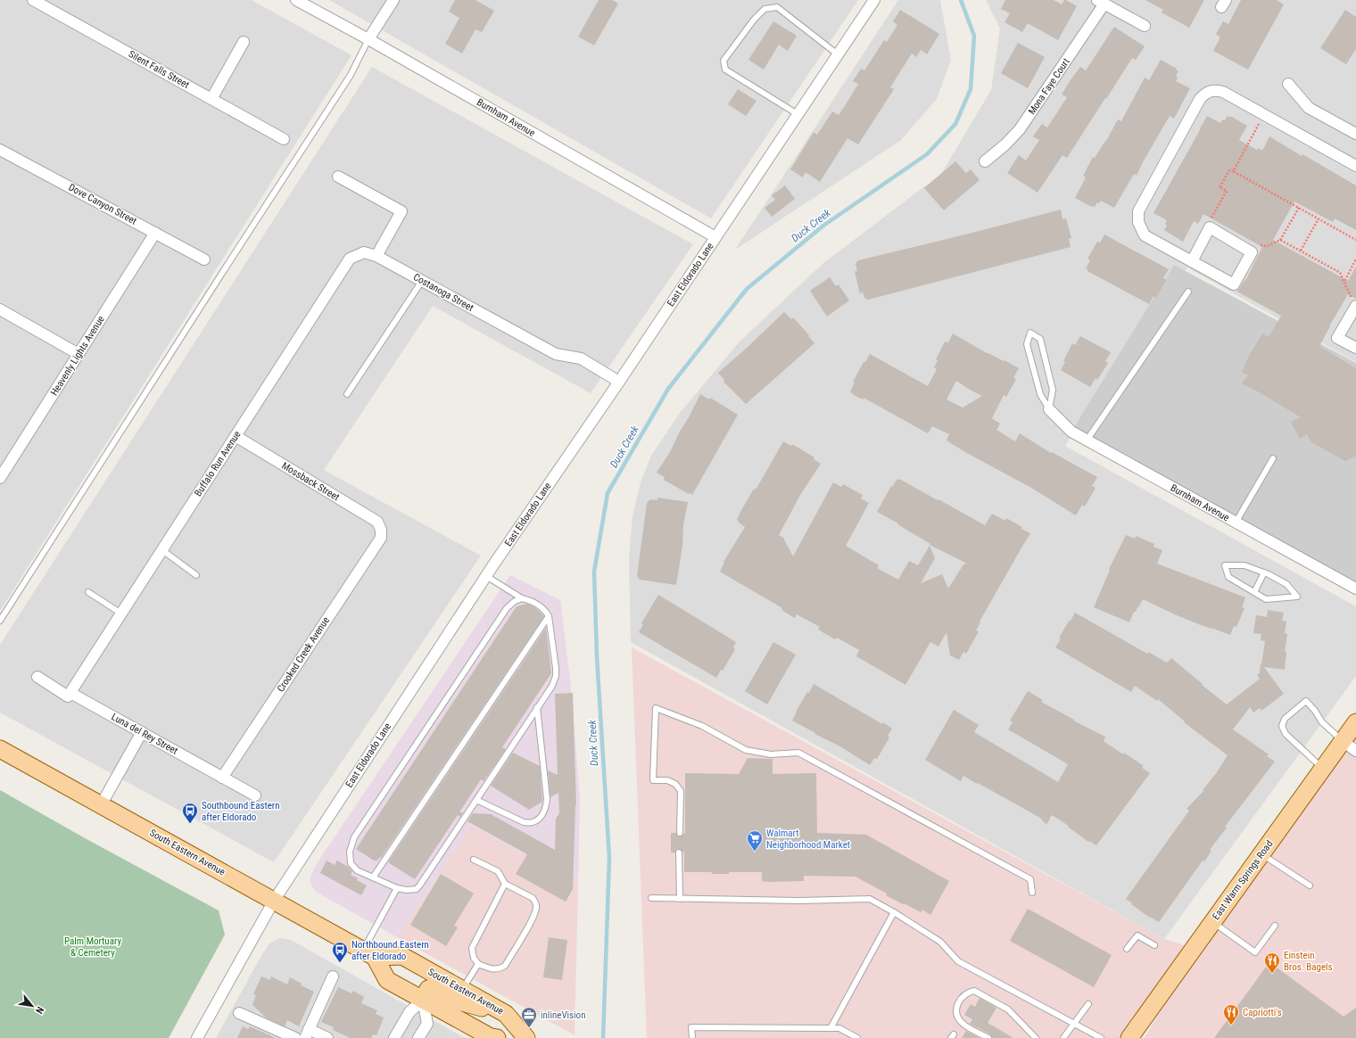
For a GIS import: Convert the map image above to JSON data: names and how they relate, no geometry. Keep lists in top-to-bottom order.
{
  "streets": {
    "main road": ["South Eastern Avenue", "East Warm Springs Road"],
    "street": [
      "Silent Falls Street",
      "Mona Faye Court",
      "Burnham Avenue",
      "Dove Canyon Street",
      "East Eldorado Lane",
      "Costanoga Street",
      "Heavenly Lights Avenue",
      "Buffalo Run Avenue",
      "Mossback Street",
      "Crooked Creek Avenue",
      "Luna del Rey Street"
    ]
  },
  "crossings": [
    ["Burnham Avenue", "East Eldorado Lane"],
    ["Dove Canyon Street", "Heavenly Lights Avenue"],
    ["East Eldorado Lane", "Costanoga Street"],
    ["East Eldorado Lane", "South Eastern Avenue"],
    ["Costanoga Street", "Buffalo Run Avenue"],
    ["Buffalo Run Avenue", "Mossback Street"],
    ["Buffalo Run Avenue", "Luna del Rey Street"],
    ["Mossback Street", "Crooked Creek Avenue"],
    ["Crooked Creek Avenue", "Luna del Rey Street"]
  ],
  "water": ["Duck Creek"],
  "parks": ["Palm Mortuary & Cemetery"],
  "places": {
    "bus stop": ["Southbound Eastern after Eldorado", "Northbound Eastern after Eldorado"],
    "supermarket": ["Walmart Neighborhood Market"],
    "restaurant": ["Einstein Bros. Bagels", "Capriotti's"],
    "office": ["inlineVision"]
  },
  "north": "bottom right"
}
